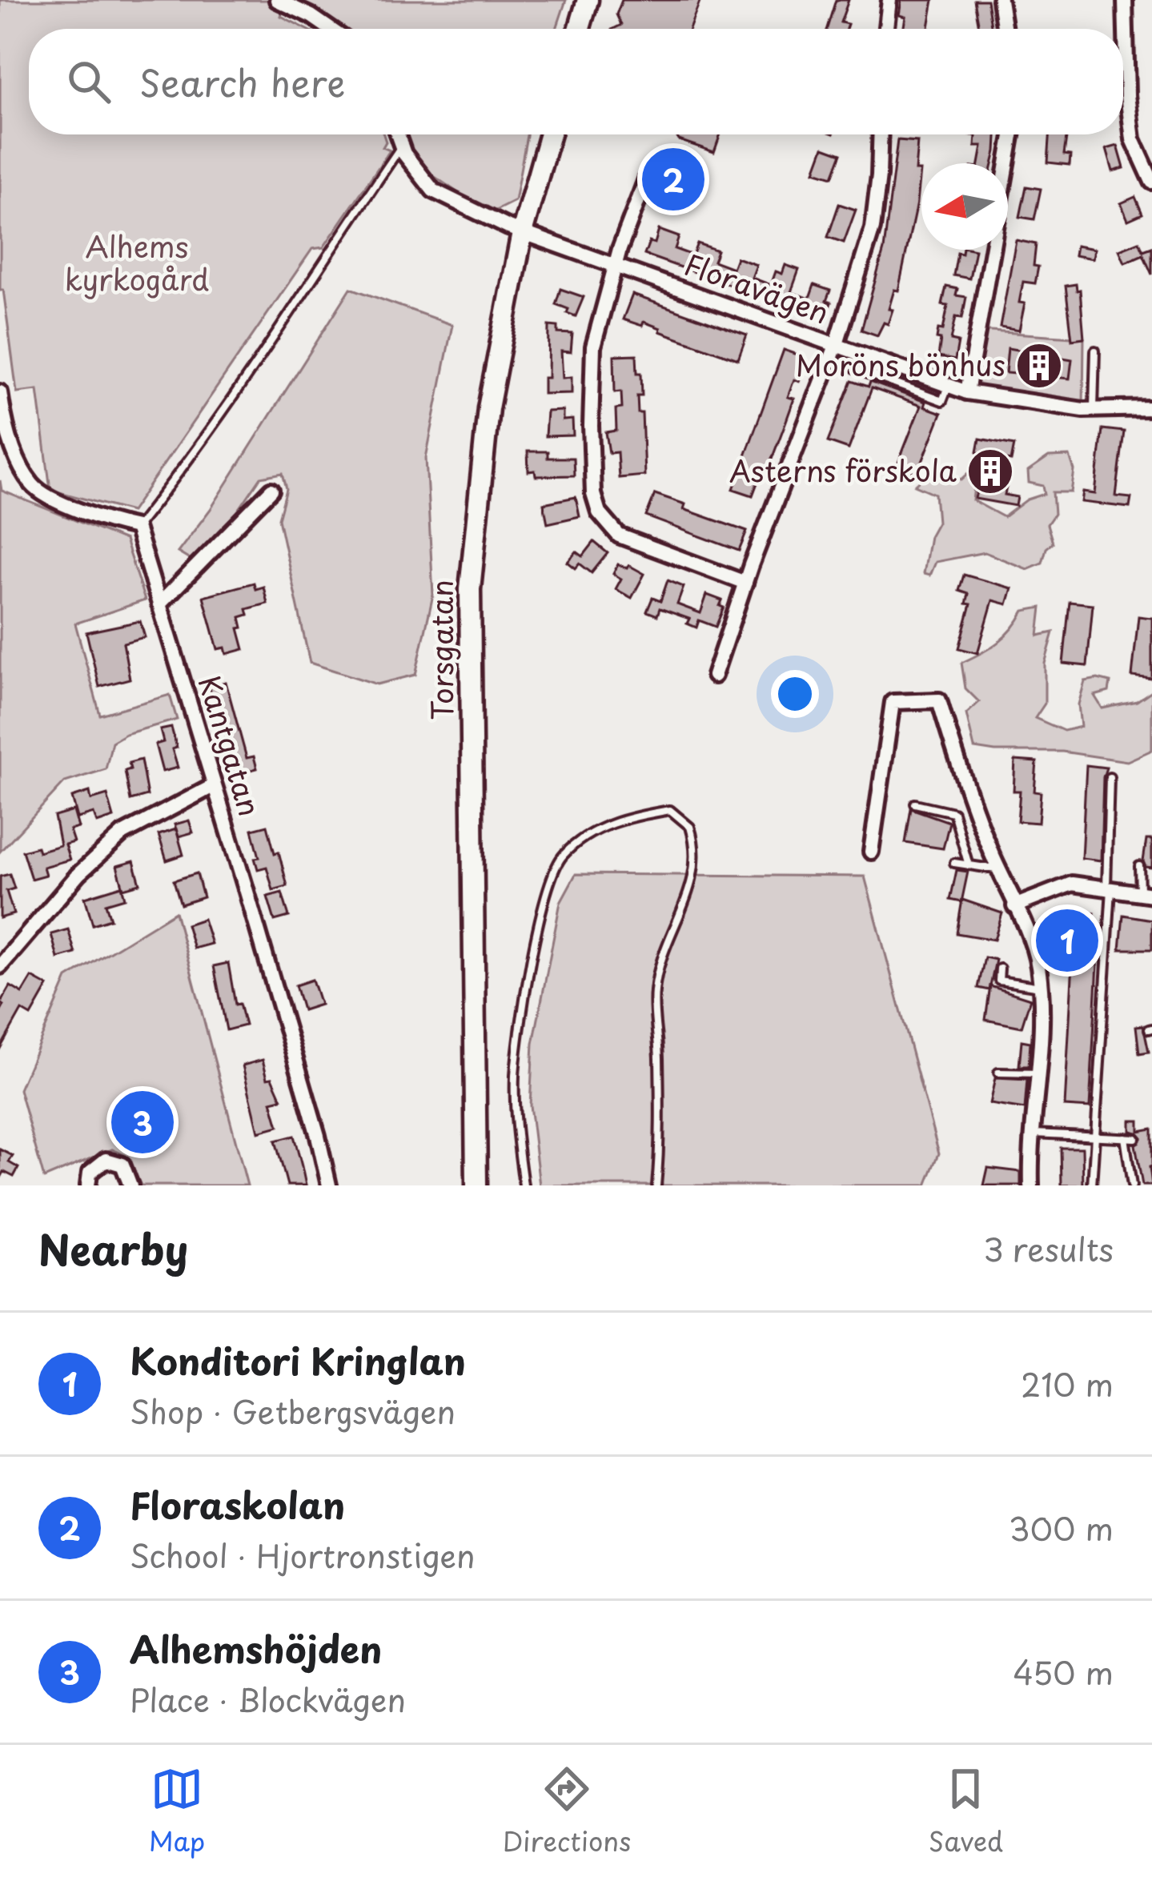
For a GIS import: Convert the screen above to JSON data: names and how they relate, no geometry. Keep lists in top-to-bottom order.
{
  "streets": {
    "main road": ["Torsgatan"],
    "street": ["Floravägen", "Kantgatan"]
  },
  "crossings": [
    ["Floravägen", "Torsgatan"]
  ],
  "parks": ["Alhems kyrkogård"],
  "places": {
    "building": ["Moröns bönhus", "Asterns förskola"]
  },
  "north": "left",
  "page": {
    "search": "Search here",
    "pins": ["2", "1", "3"],
    "heading": ["Nearby", "3 results"],
    "list": [
      {
        "mark": "1",
        "name": "Konditori Kringlan",
        "note": "Shop · Getbergsvägen",
        "value": "210 m"
      },
      {
        "mark": "2",
        "name": "Floraskolan",
        "note": "School · Hjortronstigen",
        "value": "300 m"
      },
      {
        "mark": "3",
        "name": "Alhemshöjden",
        "note": "Place · Blockvägen",
        "value": "450 m"
      }
    ],
    "nav": ["Map", "Directions", "Saved"]
  }
}
